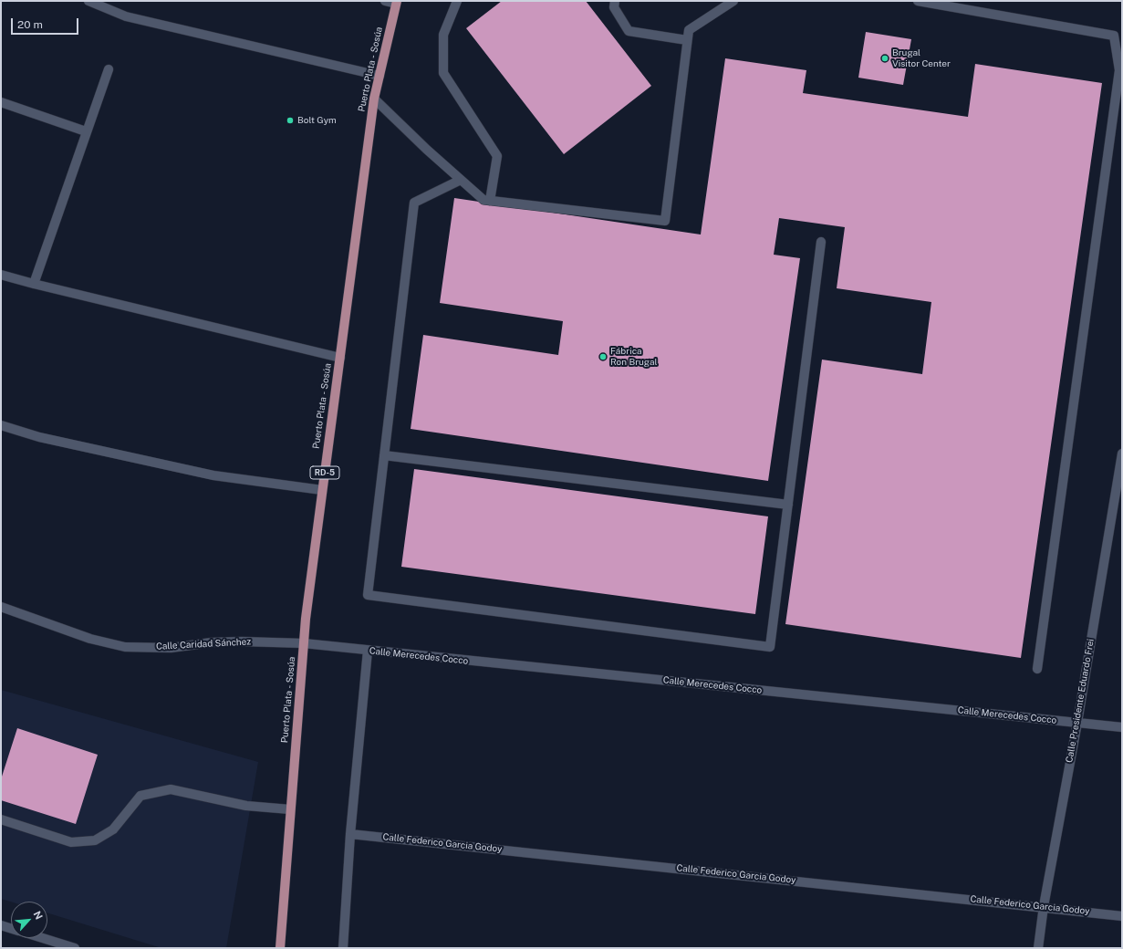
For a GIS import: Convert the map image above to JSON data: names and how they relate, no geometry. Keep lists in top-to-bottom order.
{
  "streets": {
    "main road": ["Puerto Plata - Sosúa", "RD-5"],
    "street": [
      "Calle Caridad Sánchez",
      "Calle Merecedes Cocco",
      "Calle Presidente Eduardo Frei",
      "Calle Federico Garcia Godoy"
    ]
  },
  "crossings": [
    ["Puerto Plata - Sosúa", "Calle Caridad Sánchez"],
    ["Puerto Plata - Sosúa", "Calle Merecedes Cocco"],
    ["Calle Caridad Sánchez", "Calle Merecedes Cocco"],
    ["Calle Merecedes Cocco", "Calle Presidente Eduardo Frei"],
    ["Calle Presidente Eduardo Frei", "Calle Federico Garcia Godoy"]
  ],
  "places": ["Brugal Visitor Center", "Bolt Gym", "Fábrica Ron Brugal"],
  "scale_bar": "20 m",
  "north": "top right"
}
